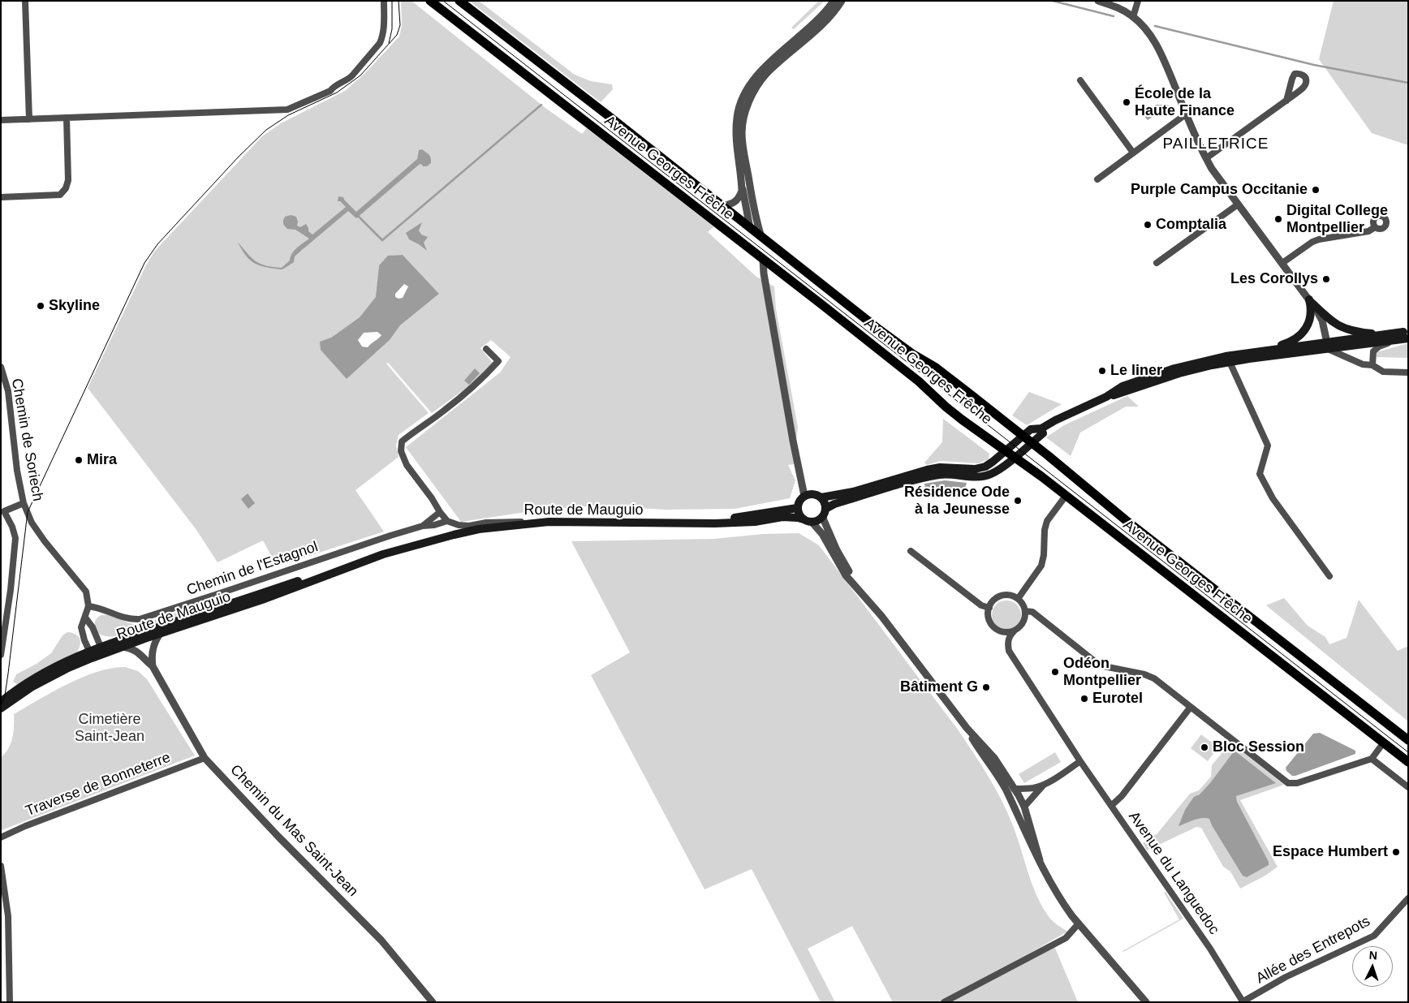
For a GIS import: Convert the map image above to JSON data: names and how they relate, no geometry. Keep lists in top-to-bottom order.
{
  "streets": {
    "main road": ["Avenue Georges Frêche", "Route de Mauguio"],
    "street": [
      "Chemin de Soriech",
      "Chemin de l'Estagnol",
      "Traverse de Bonneterre",
      "Chemin du Mas Saint-Jean",
      "Avenue du Languedoc",
      "Allée des Entrepots"
    ]
  },
  "crossings": [
    ["Chemin de Soriech", "Chemin de l'Estagnol"],
    ["Route de Mauguio", "Chemin de l'Estagnol"],
    ["Route de Mauguio", "Chemin du Mas Saint-Jean"],
    ["Traverse de Bonneterre", "Chemin du Mas Saint-Jean"],
    ["Avenue du Languedoc", "Allée des Entrepots"]
  ],
  "districts": ["PAILLETRICE"],
  "parks": ["Cimetière Saint-Jean"],
  "places": [
    "École de la Haute Finance",
    "Purple Campus Occitanie",
    "Digital College Montpellier",
    "Comptalia",
    "Les Corollys",
    "Skyline",
    "Le liner",
    "Mira",
    "Résidence Ode à la Jeunesse",
    "Odéon Montpellier",
    "Bâtiment G",
    "Eurotel",
    "Bloc Session",
    "Espace Humbert"
  ],
  "north": "top"
}
